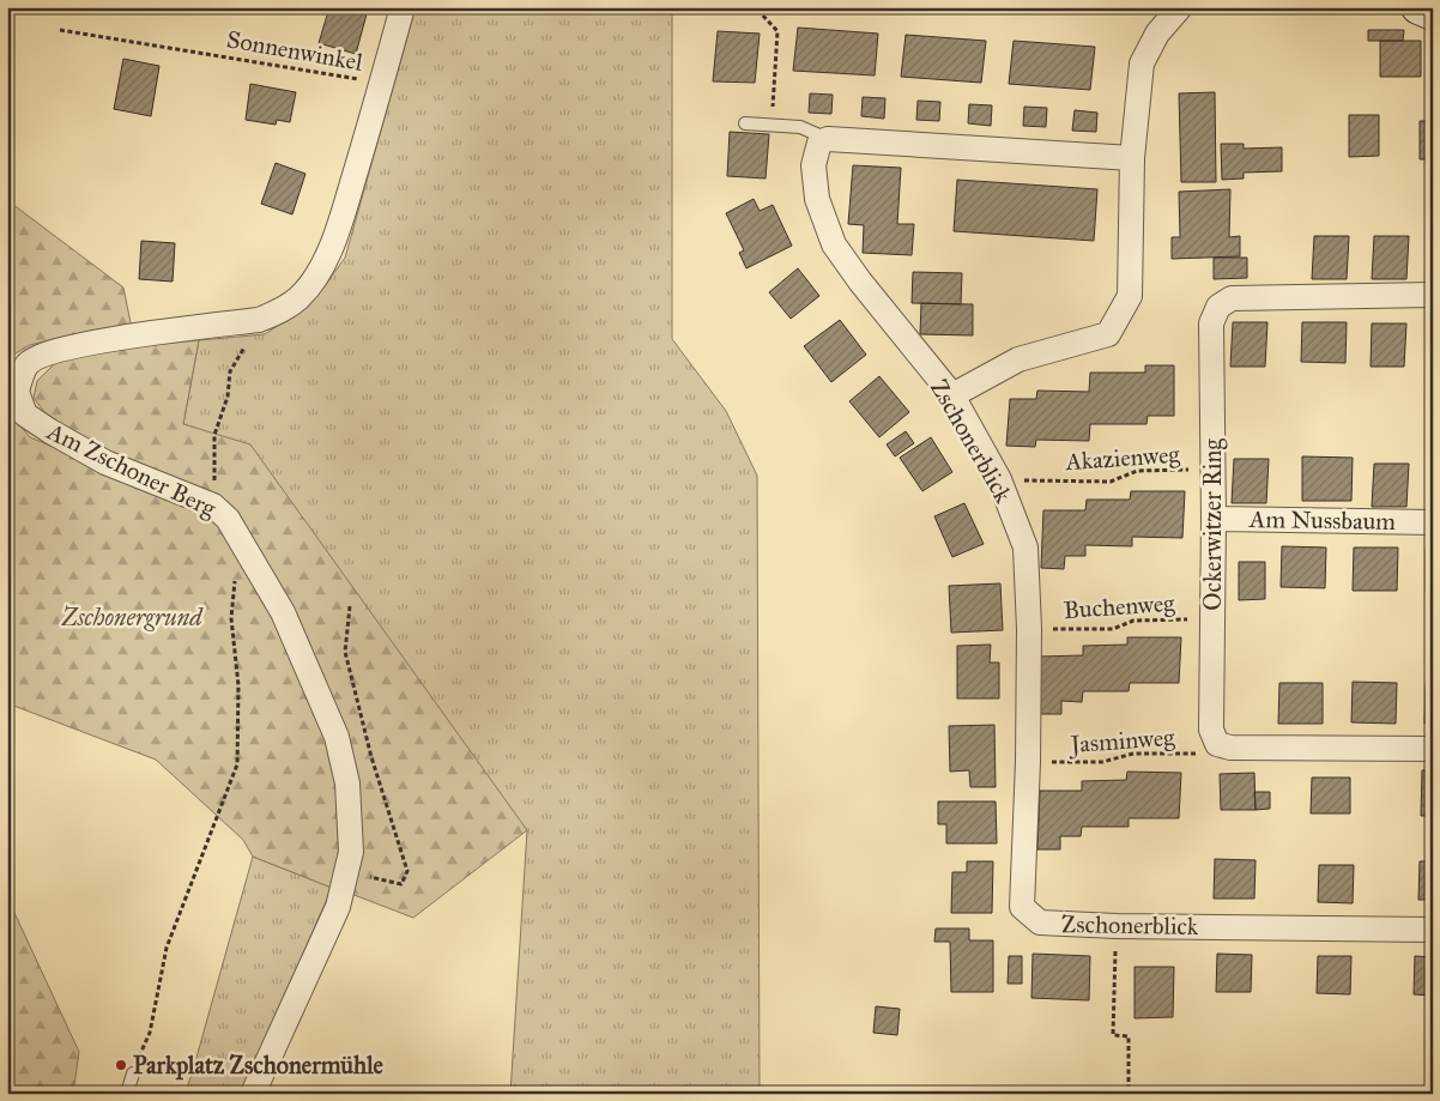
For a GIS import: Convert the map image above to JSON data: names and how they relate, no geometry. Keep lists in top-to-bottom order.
{
  "streets": {
    "street": [
      "Zschonerblick",
      "Am Zschoner Berg",
      "Am Nussbaum",
      "Ockerwitzer Ring"
    ],
    "path": [
      "Sonnenwinkel",
      "Akazienweg",
      "Buchenweg",
      "Jasminweg"
    ]
  },
  "crossings": [
    ["Sonnenwinkel", "Am Zschoner Berg"],
    ["Zschonerblick", "Akazienweg"],
    ["Zschonerblick", "Buchenweg"],
    ["Zschonerblick", "Jasminweg"],
    ["Akazienweg", "Ockerwitzer Ring"],
    ["Am Nussbaum", "Ockerwitzer Ring"],
    ["Ockerwitzer Ring", "Buchenweg"],
    ["Ockerwitzer Ring", "Jasminweg"]
  ],
  "parks": ["Zschonergrund"],
  "places": ["Parkplatz Zschonermühle"]
}
